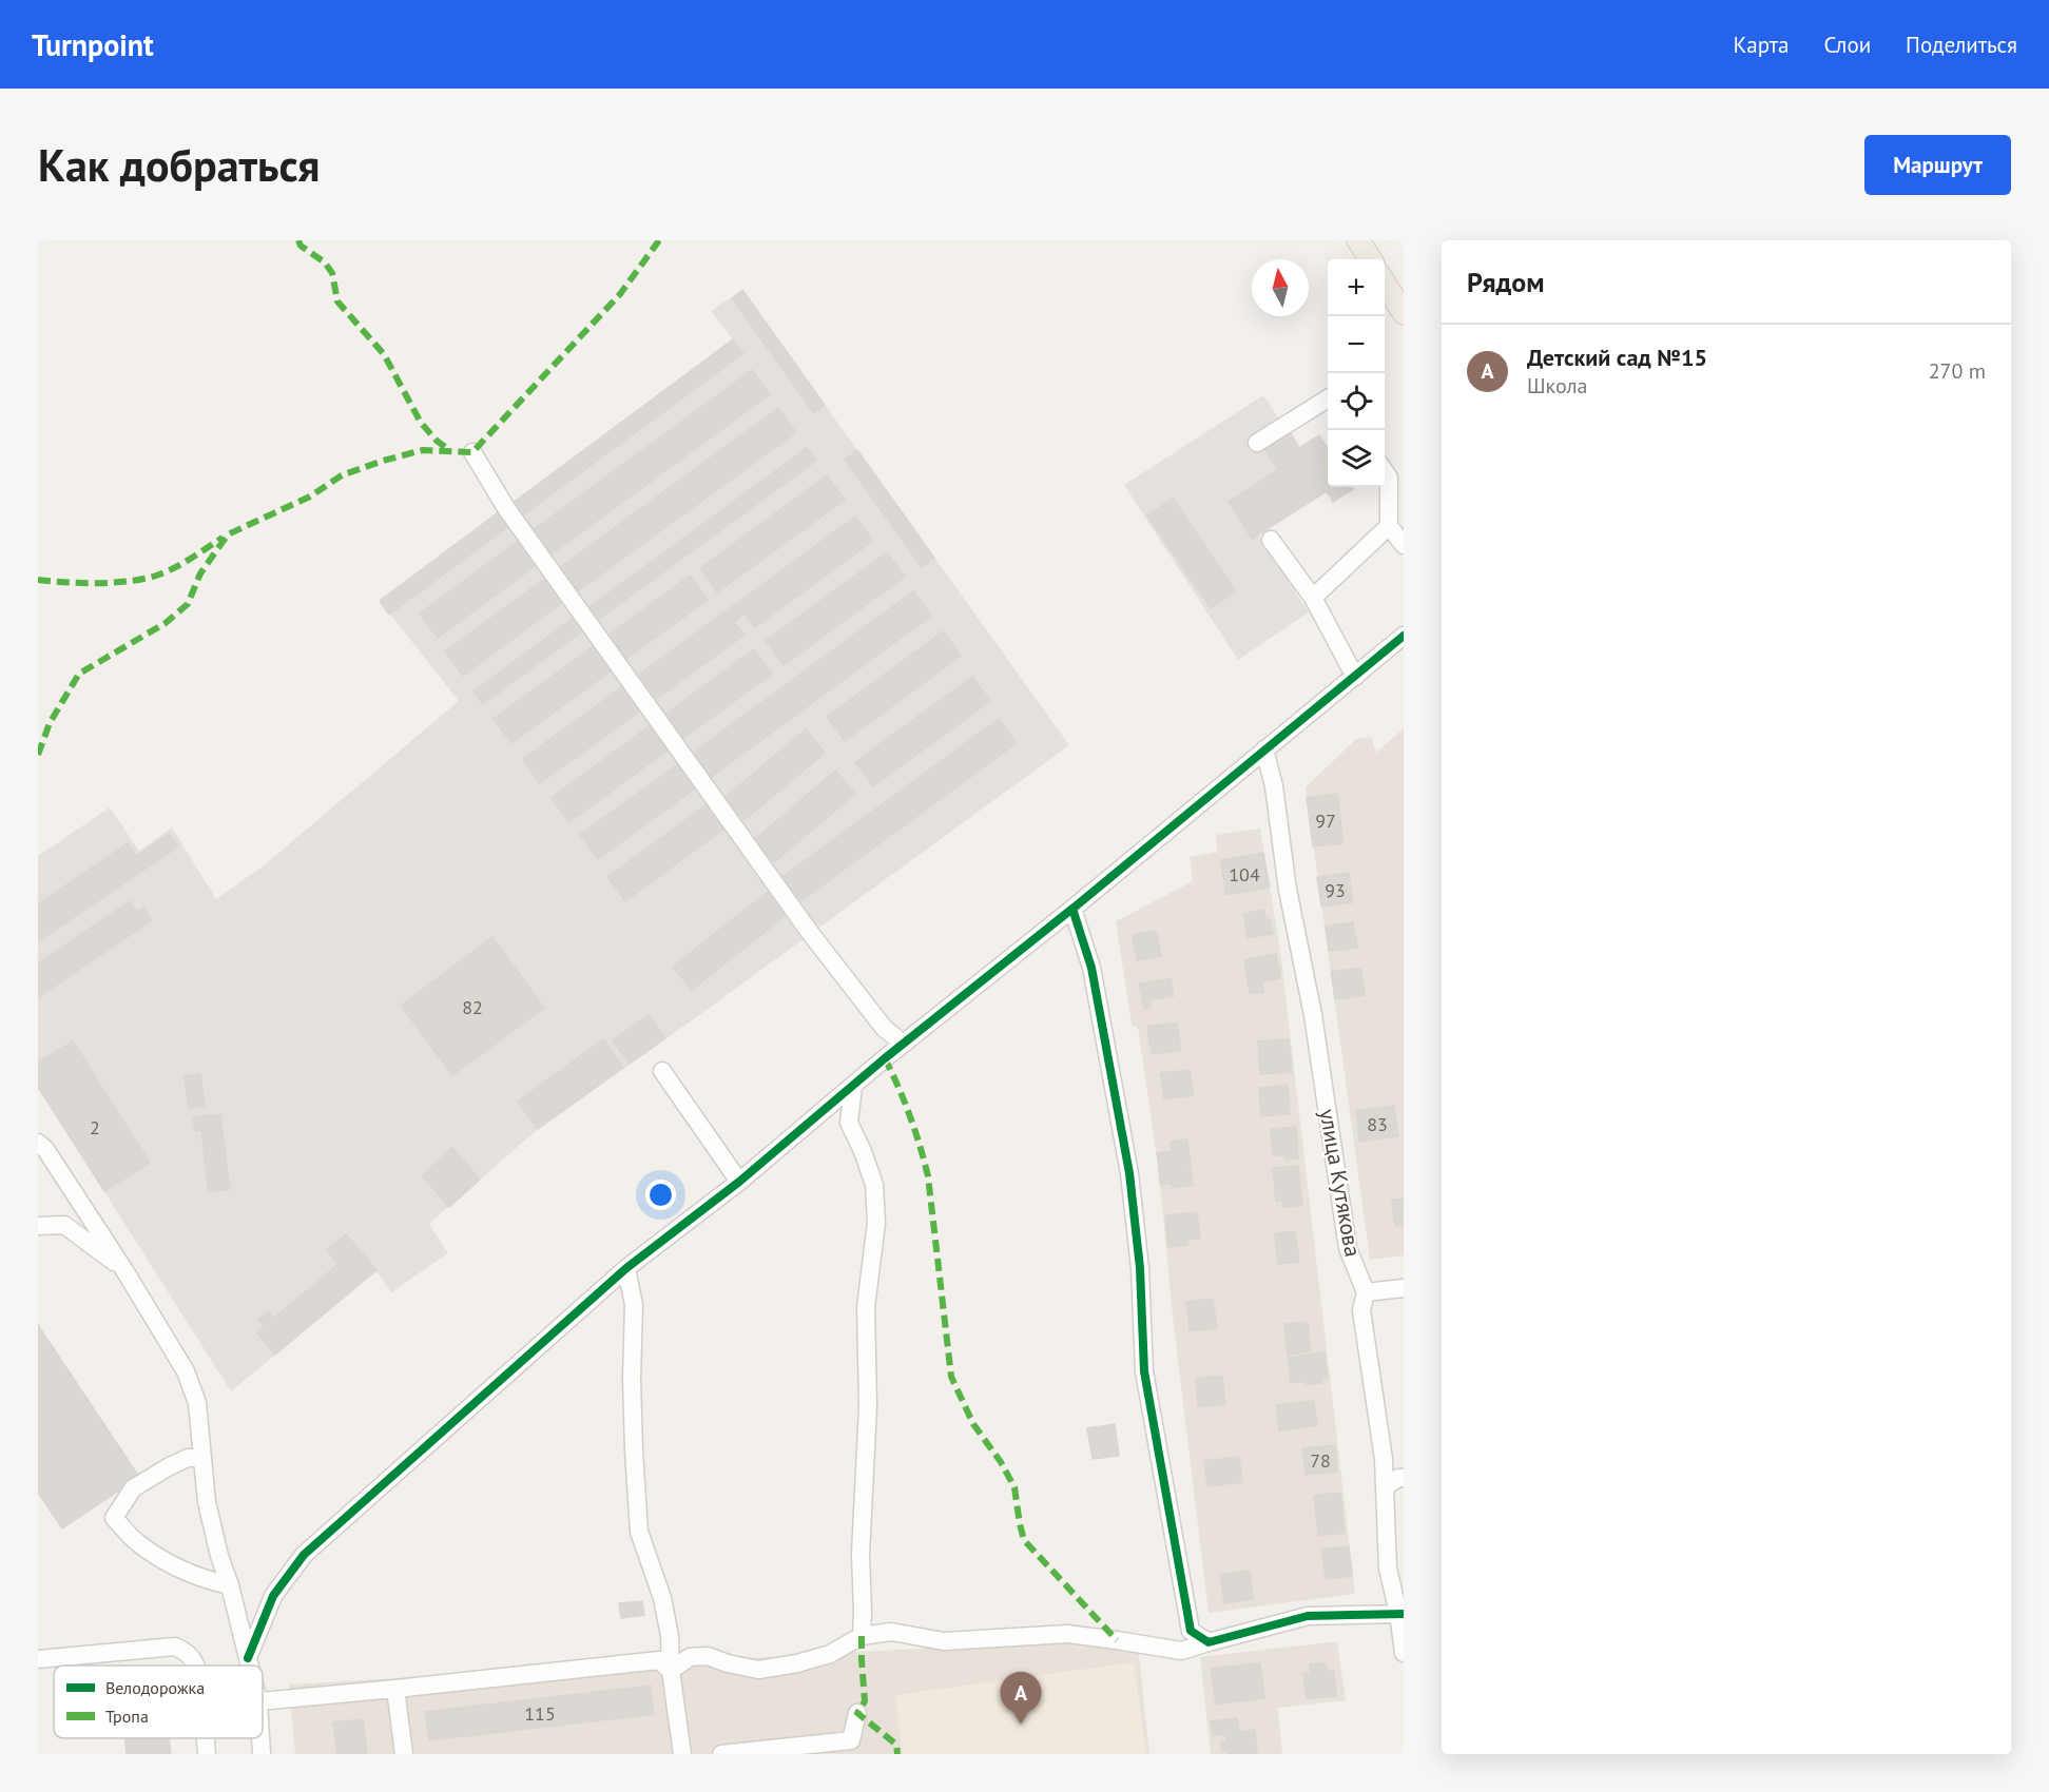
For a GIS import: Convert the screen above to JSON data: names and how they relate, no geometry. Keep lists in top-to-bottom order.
{
  "streets": {
    "street": ["улица Кутякова"]
  },
  "house_numbers": [
    "97",
    "104",
    "93",
    "82",
    "83",
    "2",
    "78",
    "115"
  ],
  "legend": ["Велодорожка", "Тропа"],
  "north": "top",
  "page": {
    "header": "Turnpoint",
    "nav": ["Карта", "Слои", "Поделиться"],
    "buttons": "Маршрут",
    "title": "Как добраться",
    "heading": "Рядом",
    "map_buttons": ["+", "−"],
    "list": [
      {
        "mark": "A",
        "name": "Детский сад №15",
        "note": "Школа",
        "value": "270 m"
      }
    ],
    "pins": "A"
  }
}
